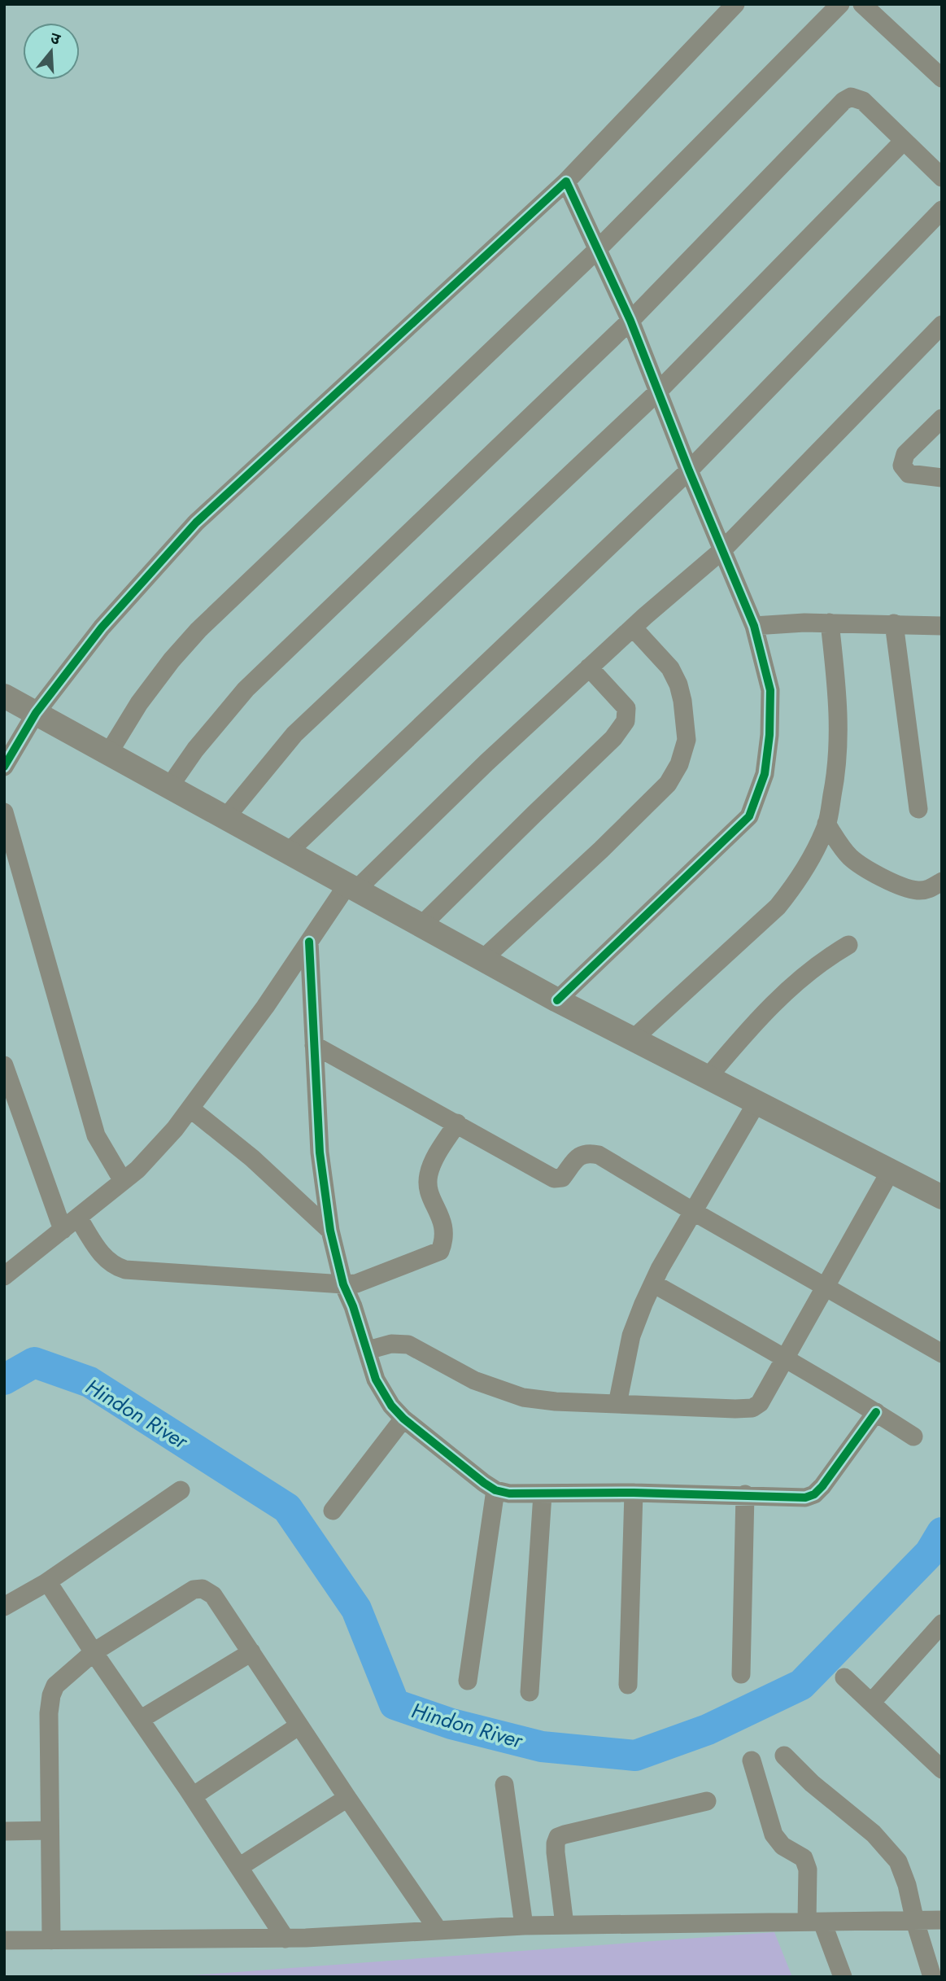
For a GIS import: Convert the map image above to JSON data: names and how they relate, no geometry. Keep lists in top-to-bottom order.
{
  "water": ["Hindon River"],
  "north": "top"
}
